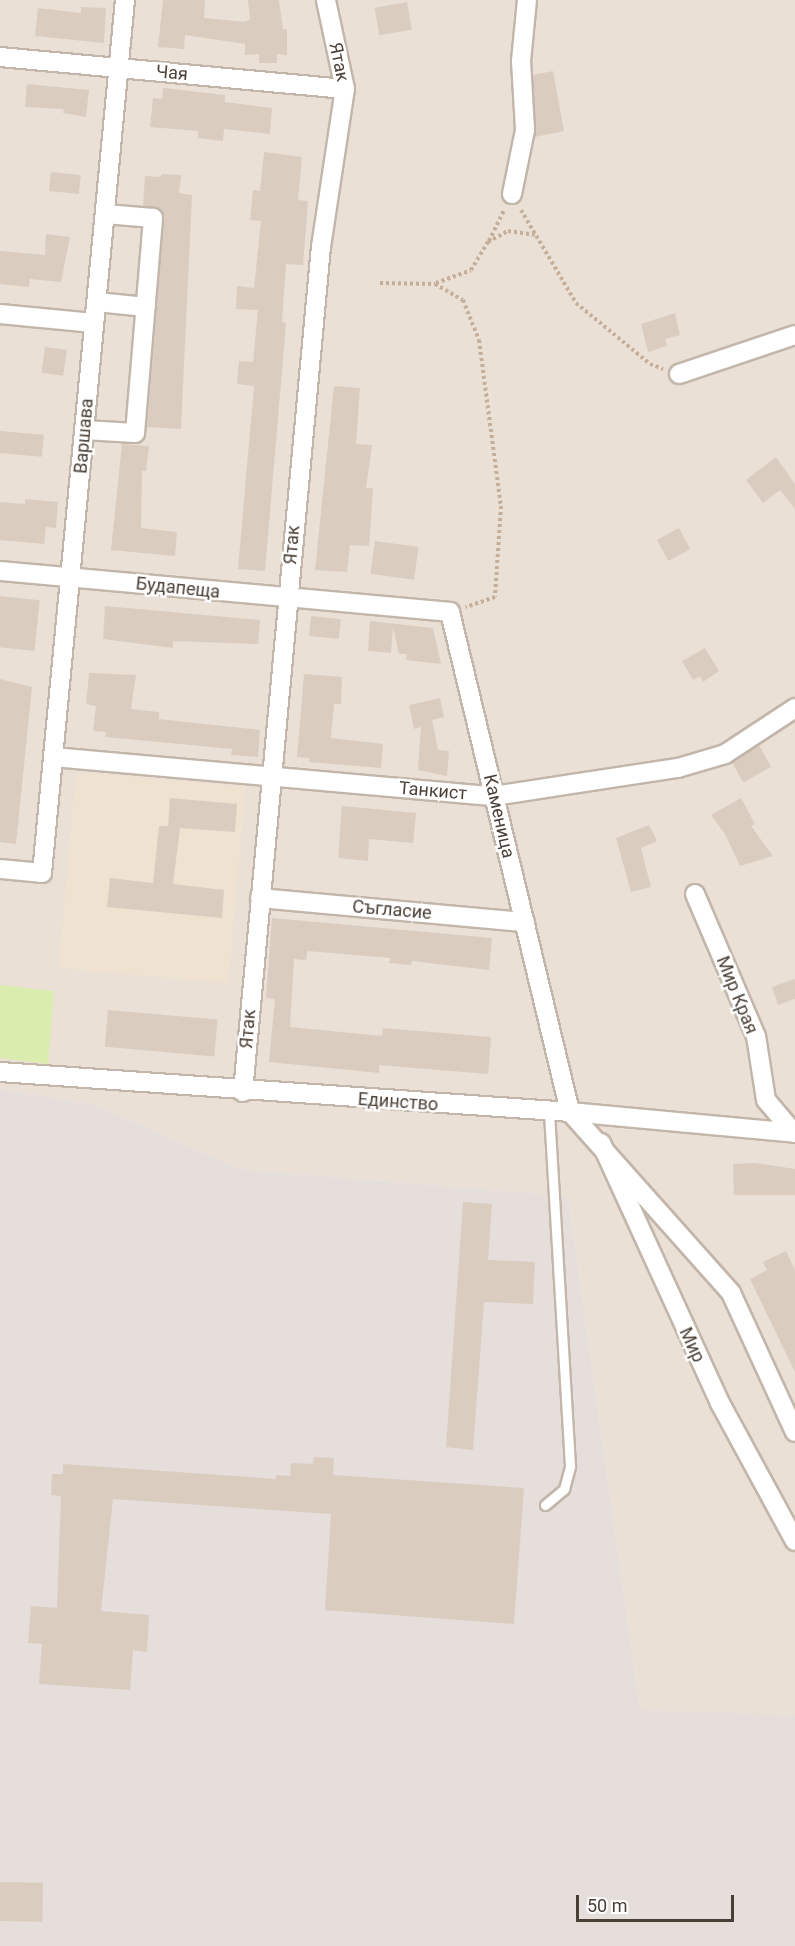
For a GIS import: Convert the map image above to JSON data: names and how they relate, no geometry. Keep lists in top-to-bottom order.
{
  "streets": {
    "street": [
      "Ятак",
      "Чая",
      "Варшава",
      "Будапеща",
      "Танкист",
      "Каменица",
      "Съгласие",
      "Мир Края",
      "Единство",
      "Мир"
    ]
  },
  "crossings": [
    ["Ятак", "Чая"],
    ["Ятак", "Будапеща"],
    ["Ятак", "Танкист"],
    ["Ятак", "Съгласие"],
    ["Ятак", "Единство"],
    ["Чая", "Варшава"],
    ["Варшава", "Будапеща"],
    ["Варшава", "Танкист"],
    ["Будапеща", "Каменица"],
    ["Танкист", "Каменица"],
    ["Каменица", "Съгласие"],
    ["Каменица", "Единство"],
    ["Каменица", "Мир"],
    ["Единство", "Мир"]
  ],
  "scale_bar": "50 m"
}
